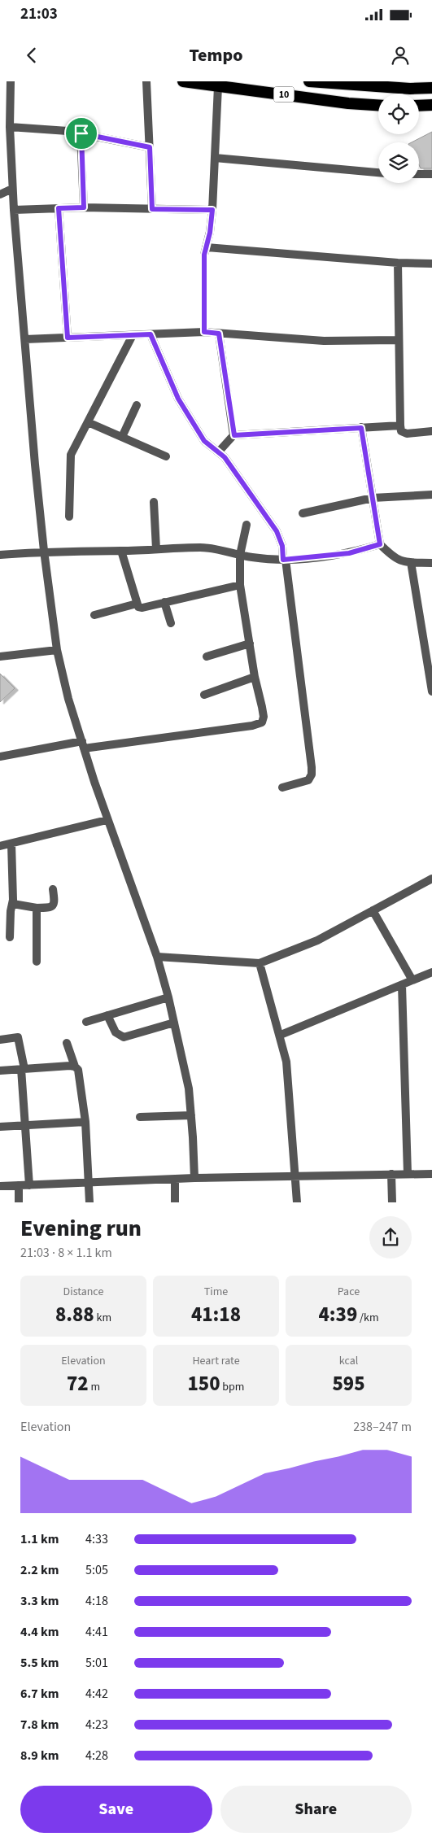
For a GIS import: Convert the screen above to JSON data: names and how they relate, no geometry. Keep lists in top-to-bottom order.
{
  "streets": {
    "highway": ["10"]
  },
  "page": {
    "status": "21:03",
    "header": "Tempo",
    "heading": ["Evening run", "21:03 · 8 × 1.1 km"],
    "stats": [
      ["Distance", "8.88 km"],
      ["Time", "41:18"],
      ["Pace", "4:39 /km"],
      ["Elevation", "72 m"],
      ["Heart rate", "150 bpm"],
      ["kcal", "595"]
    ],
    "chart": ["Elevation", "238–247 m"],
    "list": [
      {
        "name": "1.1 km",
        "note": "4:33"
      },
      {
        "name": "2.2 km",
        "note": "5:05"
      },
      {
        "name": "3.3 km",
        "note": "4:18"
      },
      {
        "name": "4.4 km",
        "note": "4:41"
      },
      {
        "name": "5.5 km",
        "note": "5:01"
      },
      {
        "name": "6.7 km",
        "note": "4:42"
      },
      {
        "name": "7.8 km",
        "note": "4:23"
      },
      {
        "name": "8.9 km",
        "note": "4:28"
      }
    ],
    "buttons": ["Save", "Share"]
  }
}
